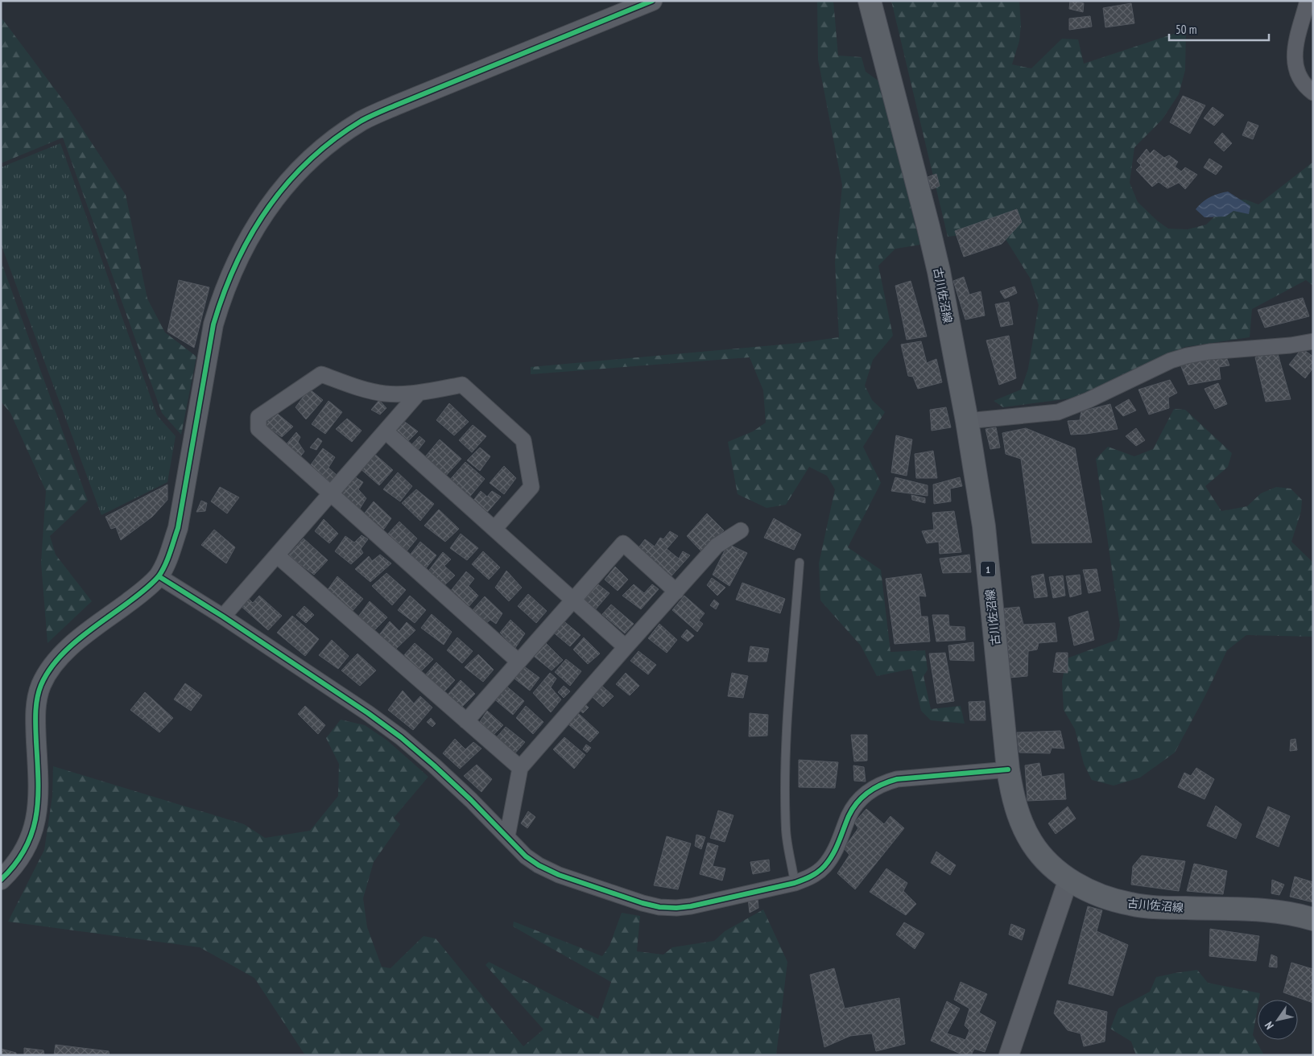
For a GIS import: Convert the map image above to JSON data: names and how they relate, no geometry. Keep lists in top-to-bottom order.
{
  "streets": {
    "main road": ["古川佐沼線", "1"]
  },
  "scale_bar": "50 m",
  "north": "bottom left"
}
